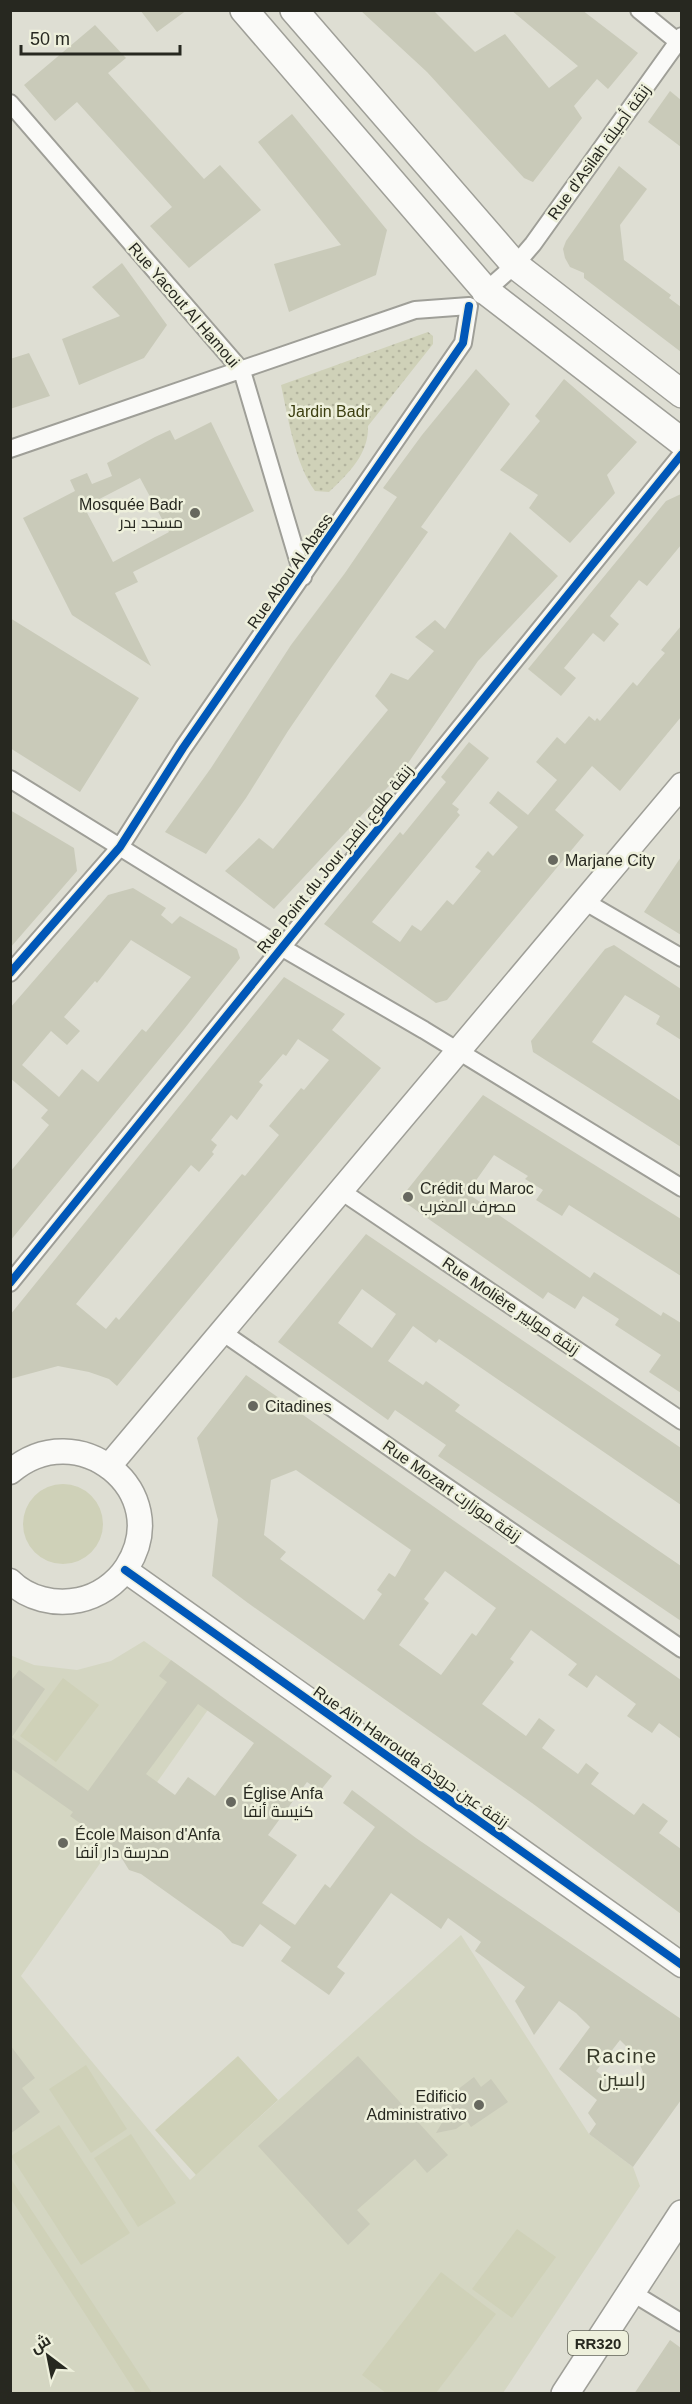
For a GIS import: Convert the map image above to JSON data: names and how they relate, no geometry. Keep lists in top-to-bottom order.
{
  "streets": {
    "main road": ["Rue Aïn Harrouda زنقة عين حرودة", "RR320"],
    "street": [
      "Rue d'Asilah زنقة أصيلة",
      "Rue Yacout Al Hamoui",
      "Rue Abou Al Abass",
      "Rue Point du Jour زنقة طلوع الفجر",
      "Rue Molière زنقة موليير",
      "Rue Mozart زنقة موزارت"
    ]
  },
  "crossings": [
    ["Rue d'Asilah زنقة أصيلة", "Rue Abou Al Abass"],
    ["Rue Yacout Al Hamoui", "Rue Abou Al Abass"]
  ],
  "districts": ["Racine راسين"],
  "parks": ["Jardin Badr"],
  "places": [
    "Mosquée Badr مسجد بدر",
    "Marjane City",
    "Crédit du Maroc مصرف المغرب",
    "Citadines",
    "Église Anfa كنيسة أنفا",
    "École Maison d'Anfa مدرسة دار أنفا",
    "Edificio Administrativo"
  ],
  "scale_bar": "50 m",
  "north": "top left"
}
